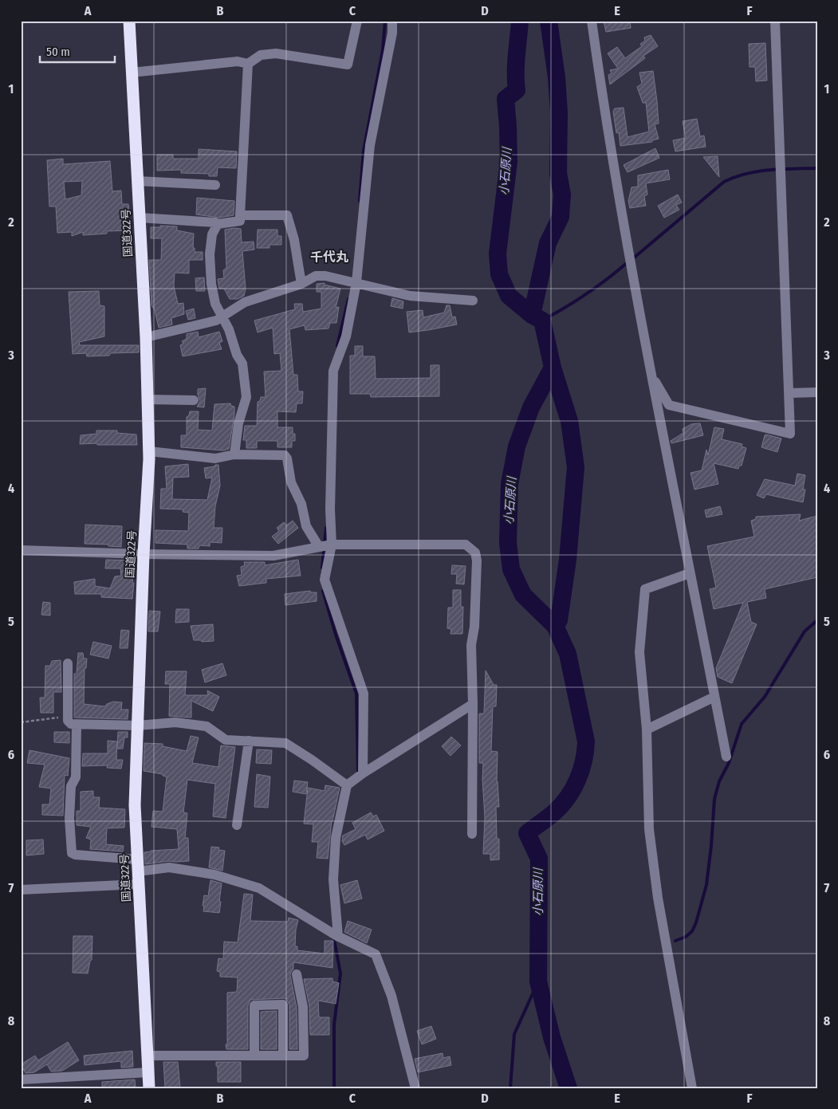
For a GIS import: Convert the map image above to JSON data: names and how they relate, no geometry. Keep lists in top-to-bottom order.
{
  "streets": {
    "highway": ["国道322号"]
  },
  "districts": ["千代丸"],
  "water": ["小石原川"],
  "scale_bar": "50 m",
  "grid": {
    "columns": [
      "A",
      "B",
      "C",
      "D",
      "E",
      "F"
    ],
    "rows": [
      "1",
      "2",
      "3",
      "4",
      "5",
      "6",
      "7",
      "8"
    ]
  }
}
